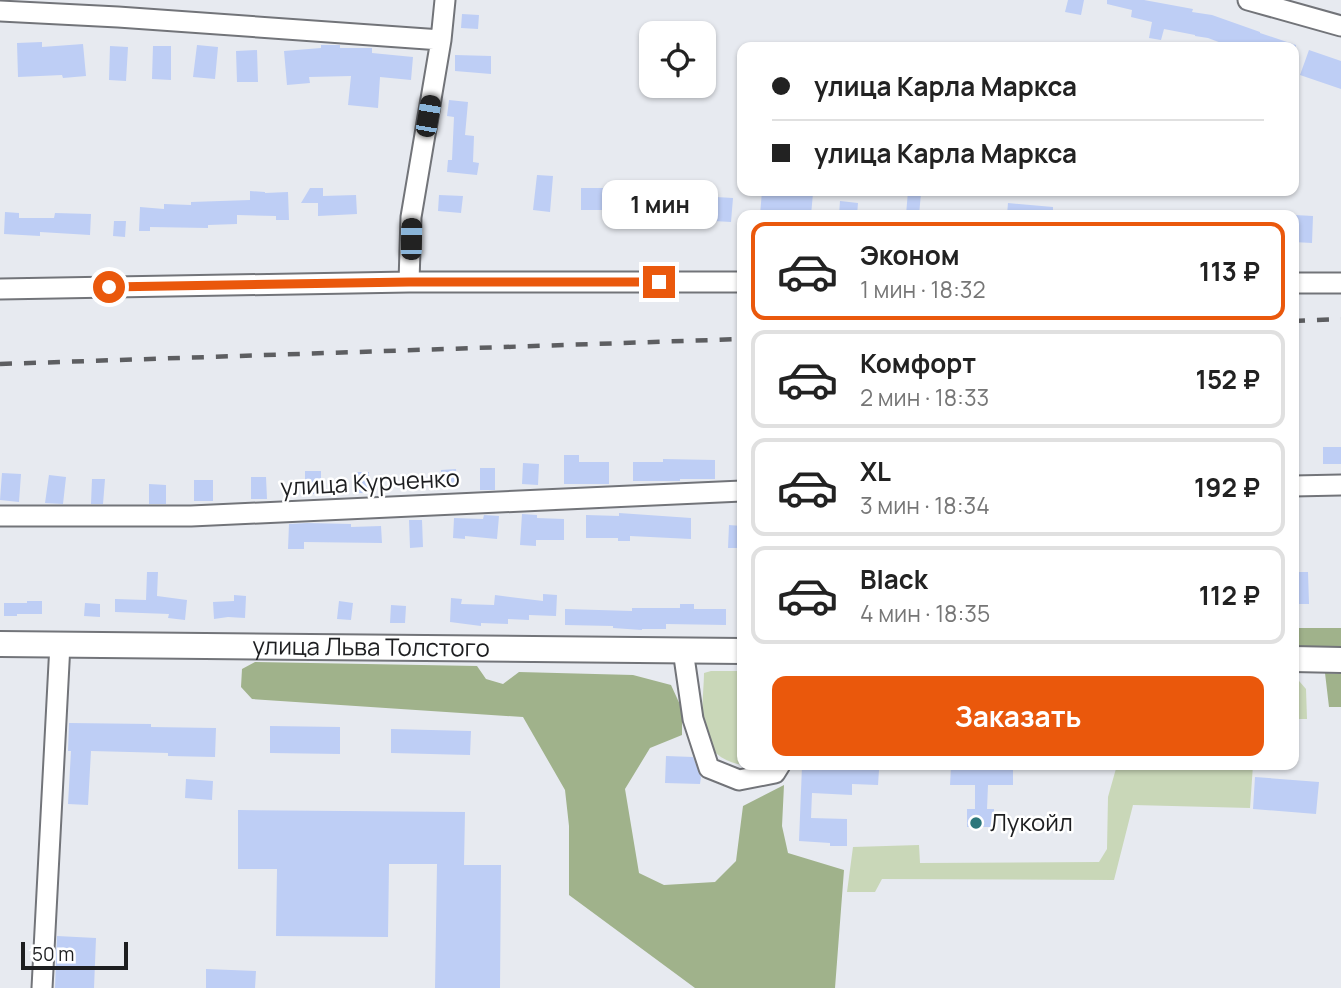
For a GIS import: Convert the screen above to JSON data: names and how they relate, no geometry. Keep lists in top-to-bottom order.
{
  "streets": {
    "main road": ["улица Льва Толстого"],
    "street": ["улица Курченко"]
  },
  "places": ["Лукойл"],
  "scale_bar": "50 m",
  "page": {
    "banner": ["улица Карла Маркса", "улица Карла Маркса"],
    "bubble": "1 мин",
    "list": [
      {
        "name": "Эконом",
        "note": "1 мин · 18:32",
        "value": "113 ₽"
      },
      {
        "name": "Комфорт",
        "note": "2 мин · 18:33",
        "value": "152 ₽"
      },
      {
        "name": "XL",
        "note": "3 мин · 18:34",
        "value": "192 ₽"
      },
      {
        "name": "Black",
        "note": "4 мин · 18:35",
        "value": "112 ₽"
      }
    ],
    "buttons": "Заказать",
    "scale": "50 m"
  }
}
